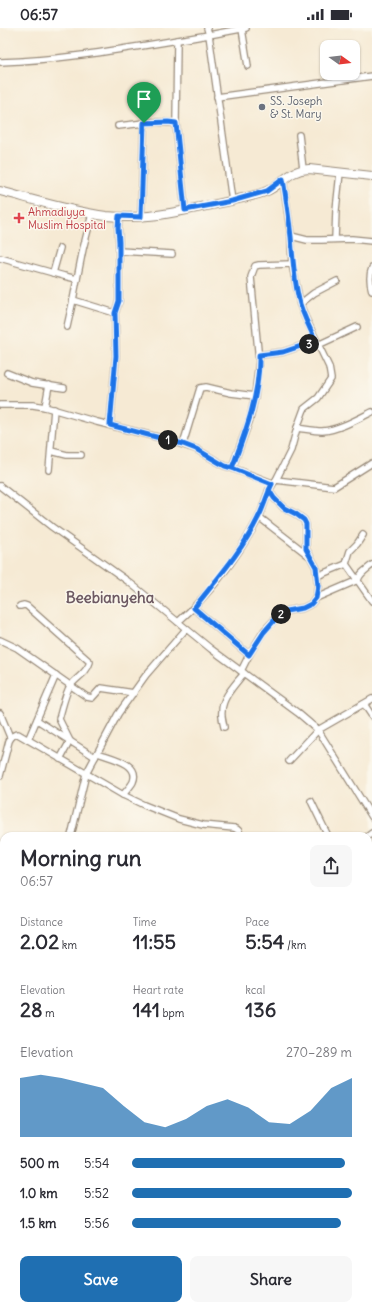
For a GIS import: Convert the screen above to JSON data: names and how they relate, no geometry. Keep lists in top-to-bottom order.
{
  "districts": ["Beebianyeha"],
  "places": {
    "other": ["SS. Joseph & St. Mary"],
    "health": ["Ahmadiyya Muslim Hospital"]
  },
  "north": "right",
  "page": {
    "status": "06:57",
    "pins": ["3", "1", "2"],
    "heading": ["Morning run", "06:57"],
    "stats": [
      ["Distance", "2.02 km"],
      ["Time", "11:55"],
      ["Pace", "5:54 /km"],
      ["Elevation", "28 m"],
      ["Heart rate", "141 bpm"],
      ["kcal", "136"]
    ],
    "chart": ["Elevation", "270–289 m"],
    "list": [
      {
        "name": "500 m",
        "note": "5:54"
      },
      {
        "name": "1.0 km",
        "note": "5:52"
      },
      {
        "name": "1.5 km",
        "note": "5:56"
      }
    ],
    "buttons": ["Save", "Share"]
  }
}
